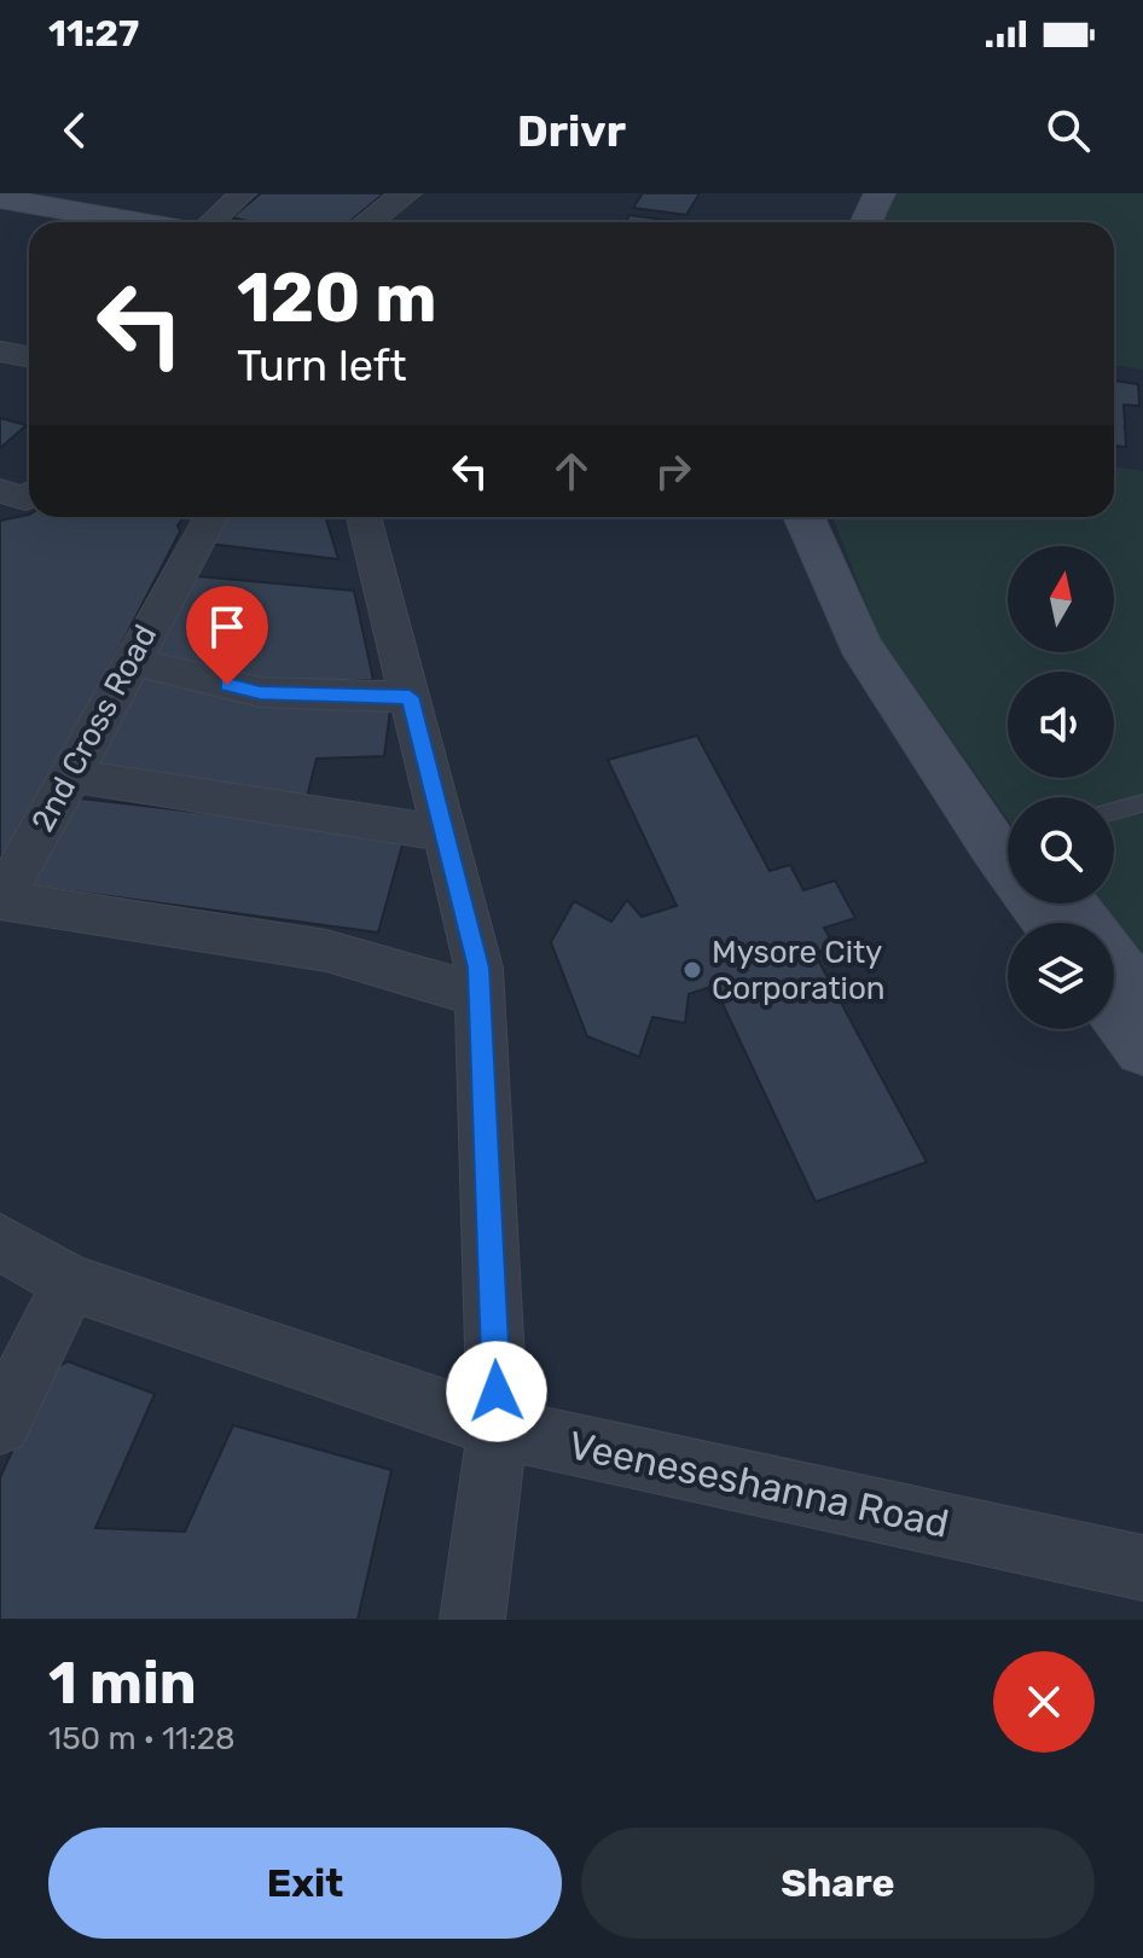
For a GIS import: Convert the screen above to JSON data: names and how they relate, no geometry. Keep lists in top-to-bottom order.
{
  "streets": {
    "street": ["2nd Cross Road", "Veeneseshanna Road"]
  },
  "places": ["Mysore City Corporation"],
  "north": "top",
  "page": {
    "status": "11:27",
    "header": "Drivr",
    "turn": ["120 m", "Turn left"],
    "heading": ["1 min", "150 m · 11:28"],
    "buttons": ["Exit", "Share"]
  }
}
